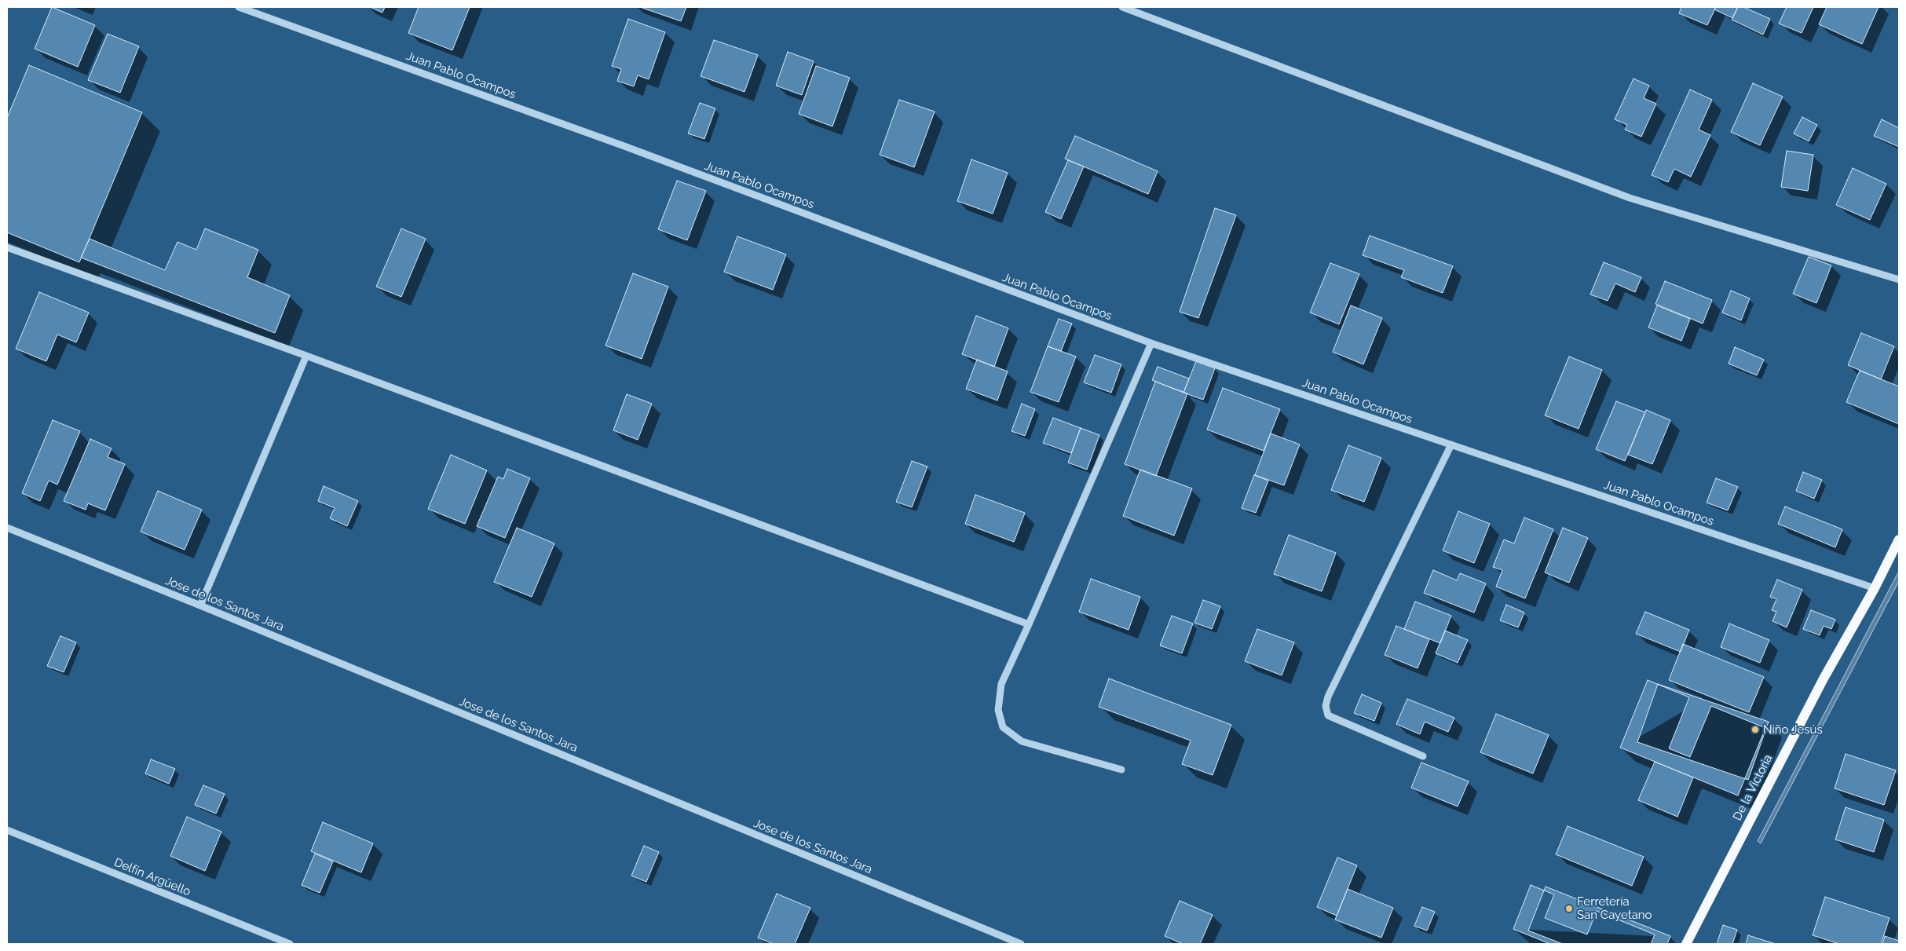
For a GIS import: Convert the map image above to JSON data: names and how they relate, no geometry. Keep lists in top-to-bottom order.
{
  "streets": {
    "main road": ["De la Victoria"],
    "street": ["Juan Pablo Ocampos", "Jose de los Santos Jara", "Delfín Argüello"]
  },
  "crossings": [
    ["Juan Pablo Ocampos", "De la Victoria"]
  ],
  "places": ["Niño Jesús", "Ferretería San Cayetano"]
}
